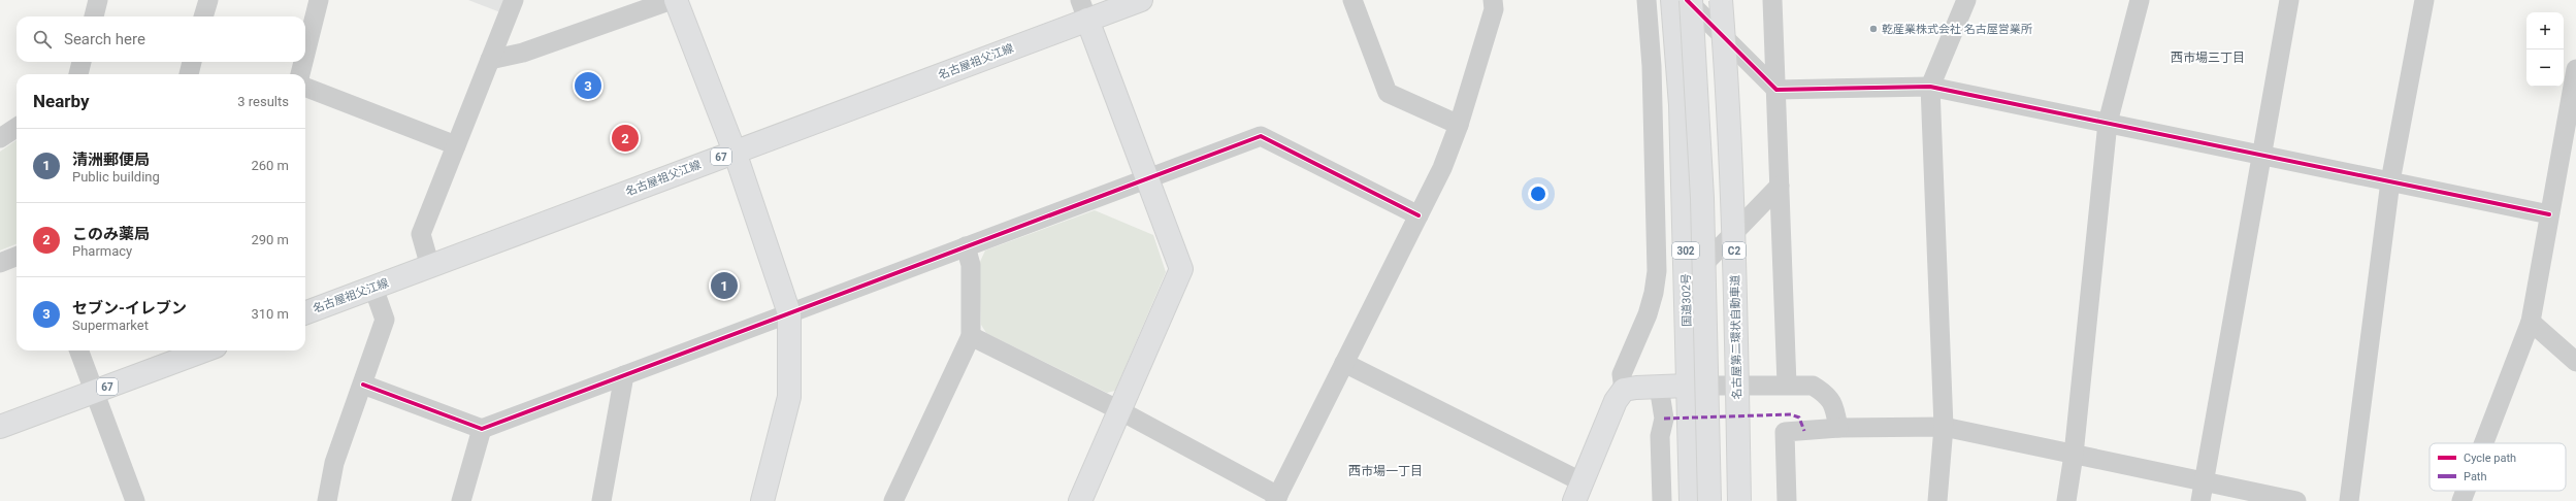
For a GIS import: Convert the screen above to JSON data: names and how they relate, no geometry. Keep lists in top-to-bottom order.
{
  "streets": {
    "main road": [
      "名古屋祖父江線",
      "67",
      "302",
      "C2",
      "国道302号",
      "名古屋第二環状自動車道"
    ]
  },
  "districts": ["西市場三丁目", "西市場一丁目"],
  "places": ["乾産業株式会社 名古屋営業所"],
  "legend": ["Cycle path", "Path"],
  "page": {
    "map_buttons": ["+", "−"],
    "search": "Search here",
    "pins": ["3", "2", "1"],
    "heading": ["Nearby", "3 results"],
    "list": [
      {
        "mark": "1",
        "name": "清洲郵便局",
        "note": "Public building",
        "value": "260 m"
      },
      {
        "mark": "2",
        "name": "このみ薬局",
        "note": "Pharmacy",
        "value": "290 m"
      },
      {
        "mark": "3",
        "name": "セブン-イレブン",
        "note": "Supermarket",
        "value": "310 m"
      }
    ]
  }
}
